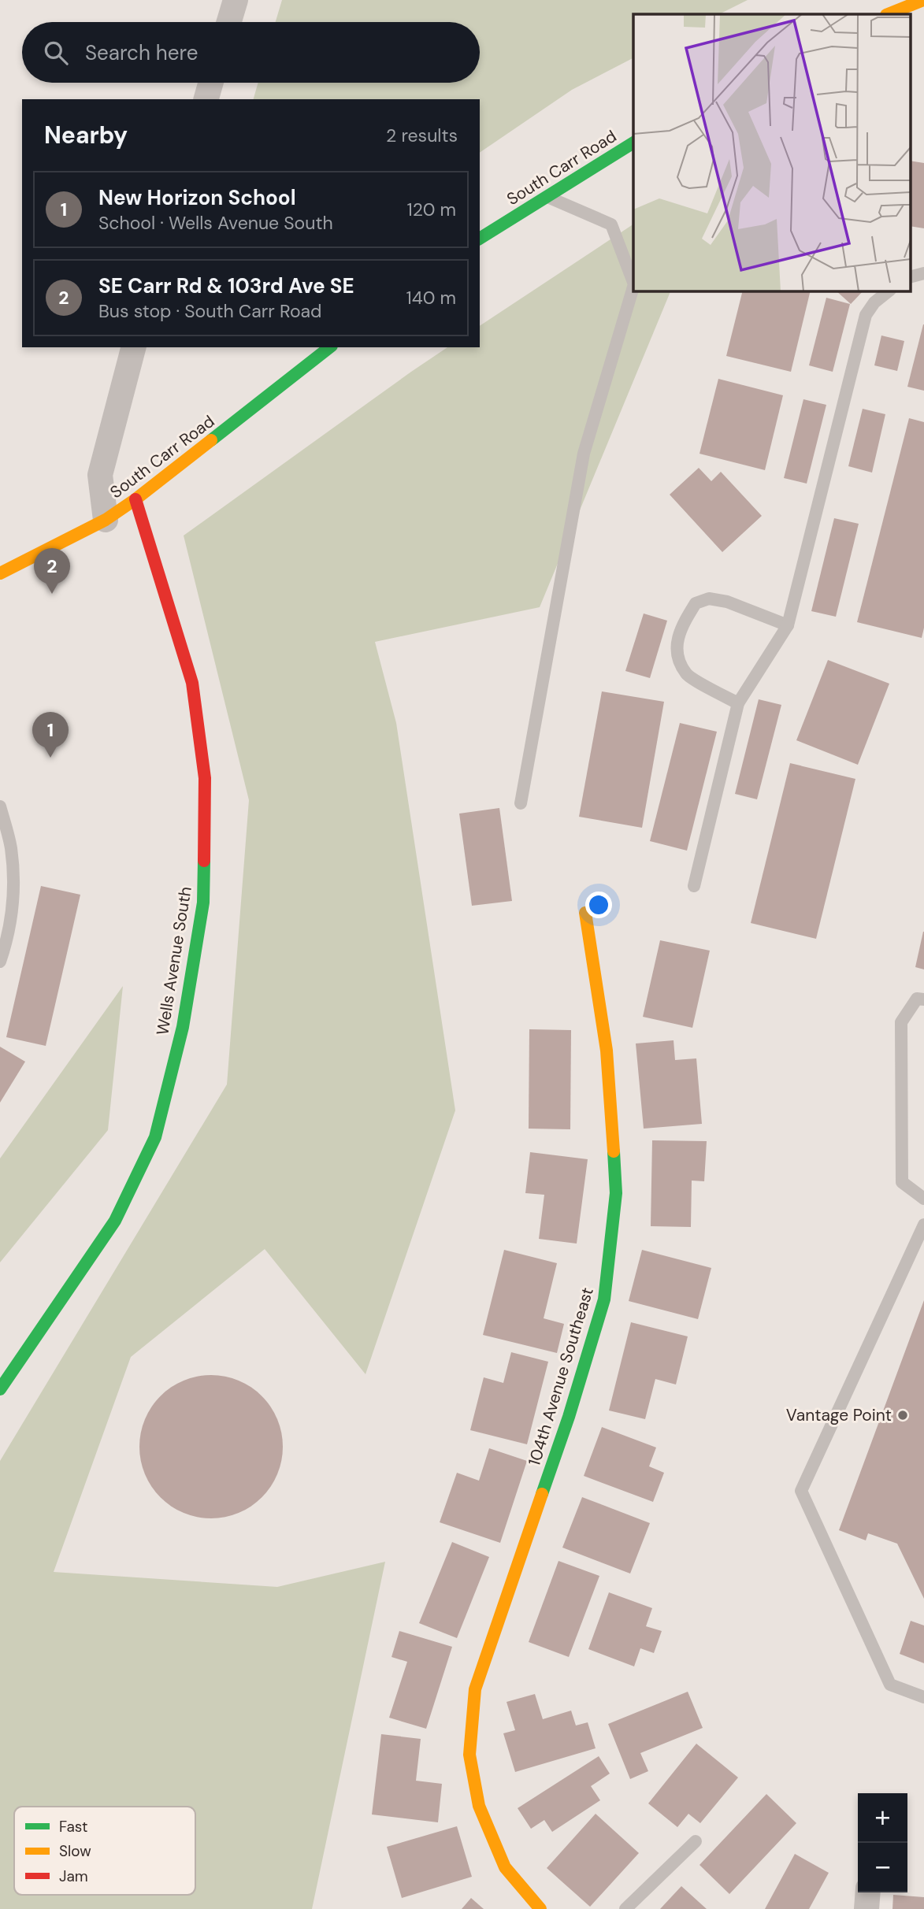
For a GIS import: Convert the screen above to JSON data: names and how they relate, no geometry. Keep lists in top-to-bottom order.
{
  "streets": {
    "street": ["South Carr Road", "Wells Avenue South", "104th Avenue Southeast"]
  },
  "crossings": [
    ["South Carr Road", "Wells Avenue South"]
  ],
  "places": ["Vantage Point"],
  "legend": ["Fast", "Slow", "Jam"],
  "page": {
    "search": "Search here",
    "heading": ["Nearby", "2 results"],
    "list": [
      {
        "mark": "1",
        "name": "New Horizon School",
        "note": "School · Wells Avenue South",
        "value": "120 m"
      },
      {
        "mark": "2",
        "name": "SE Carr Rd & 103rd Ave SE",
        "note": "Bus stop · South Carr Road",
        "value": "140 m"
      }
    ],
    "pins": ["2", "1"],
    "map_buttons": ["+", "−"]
  }
}
